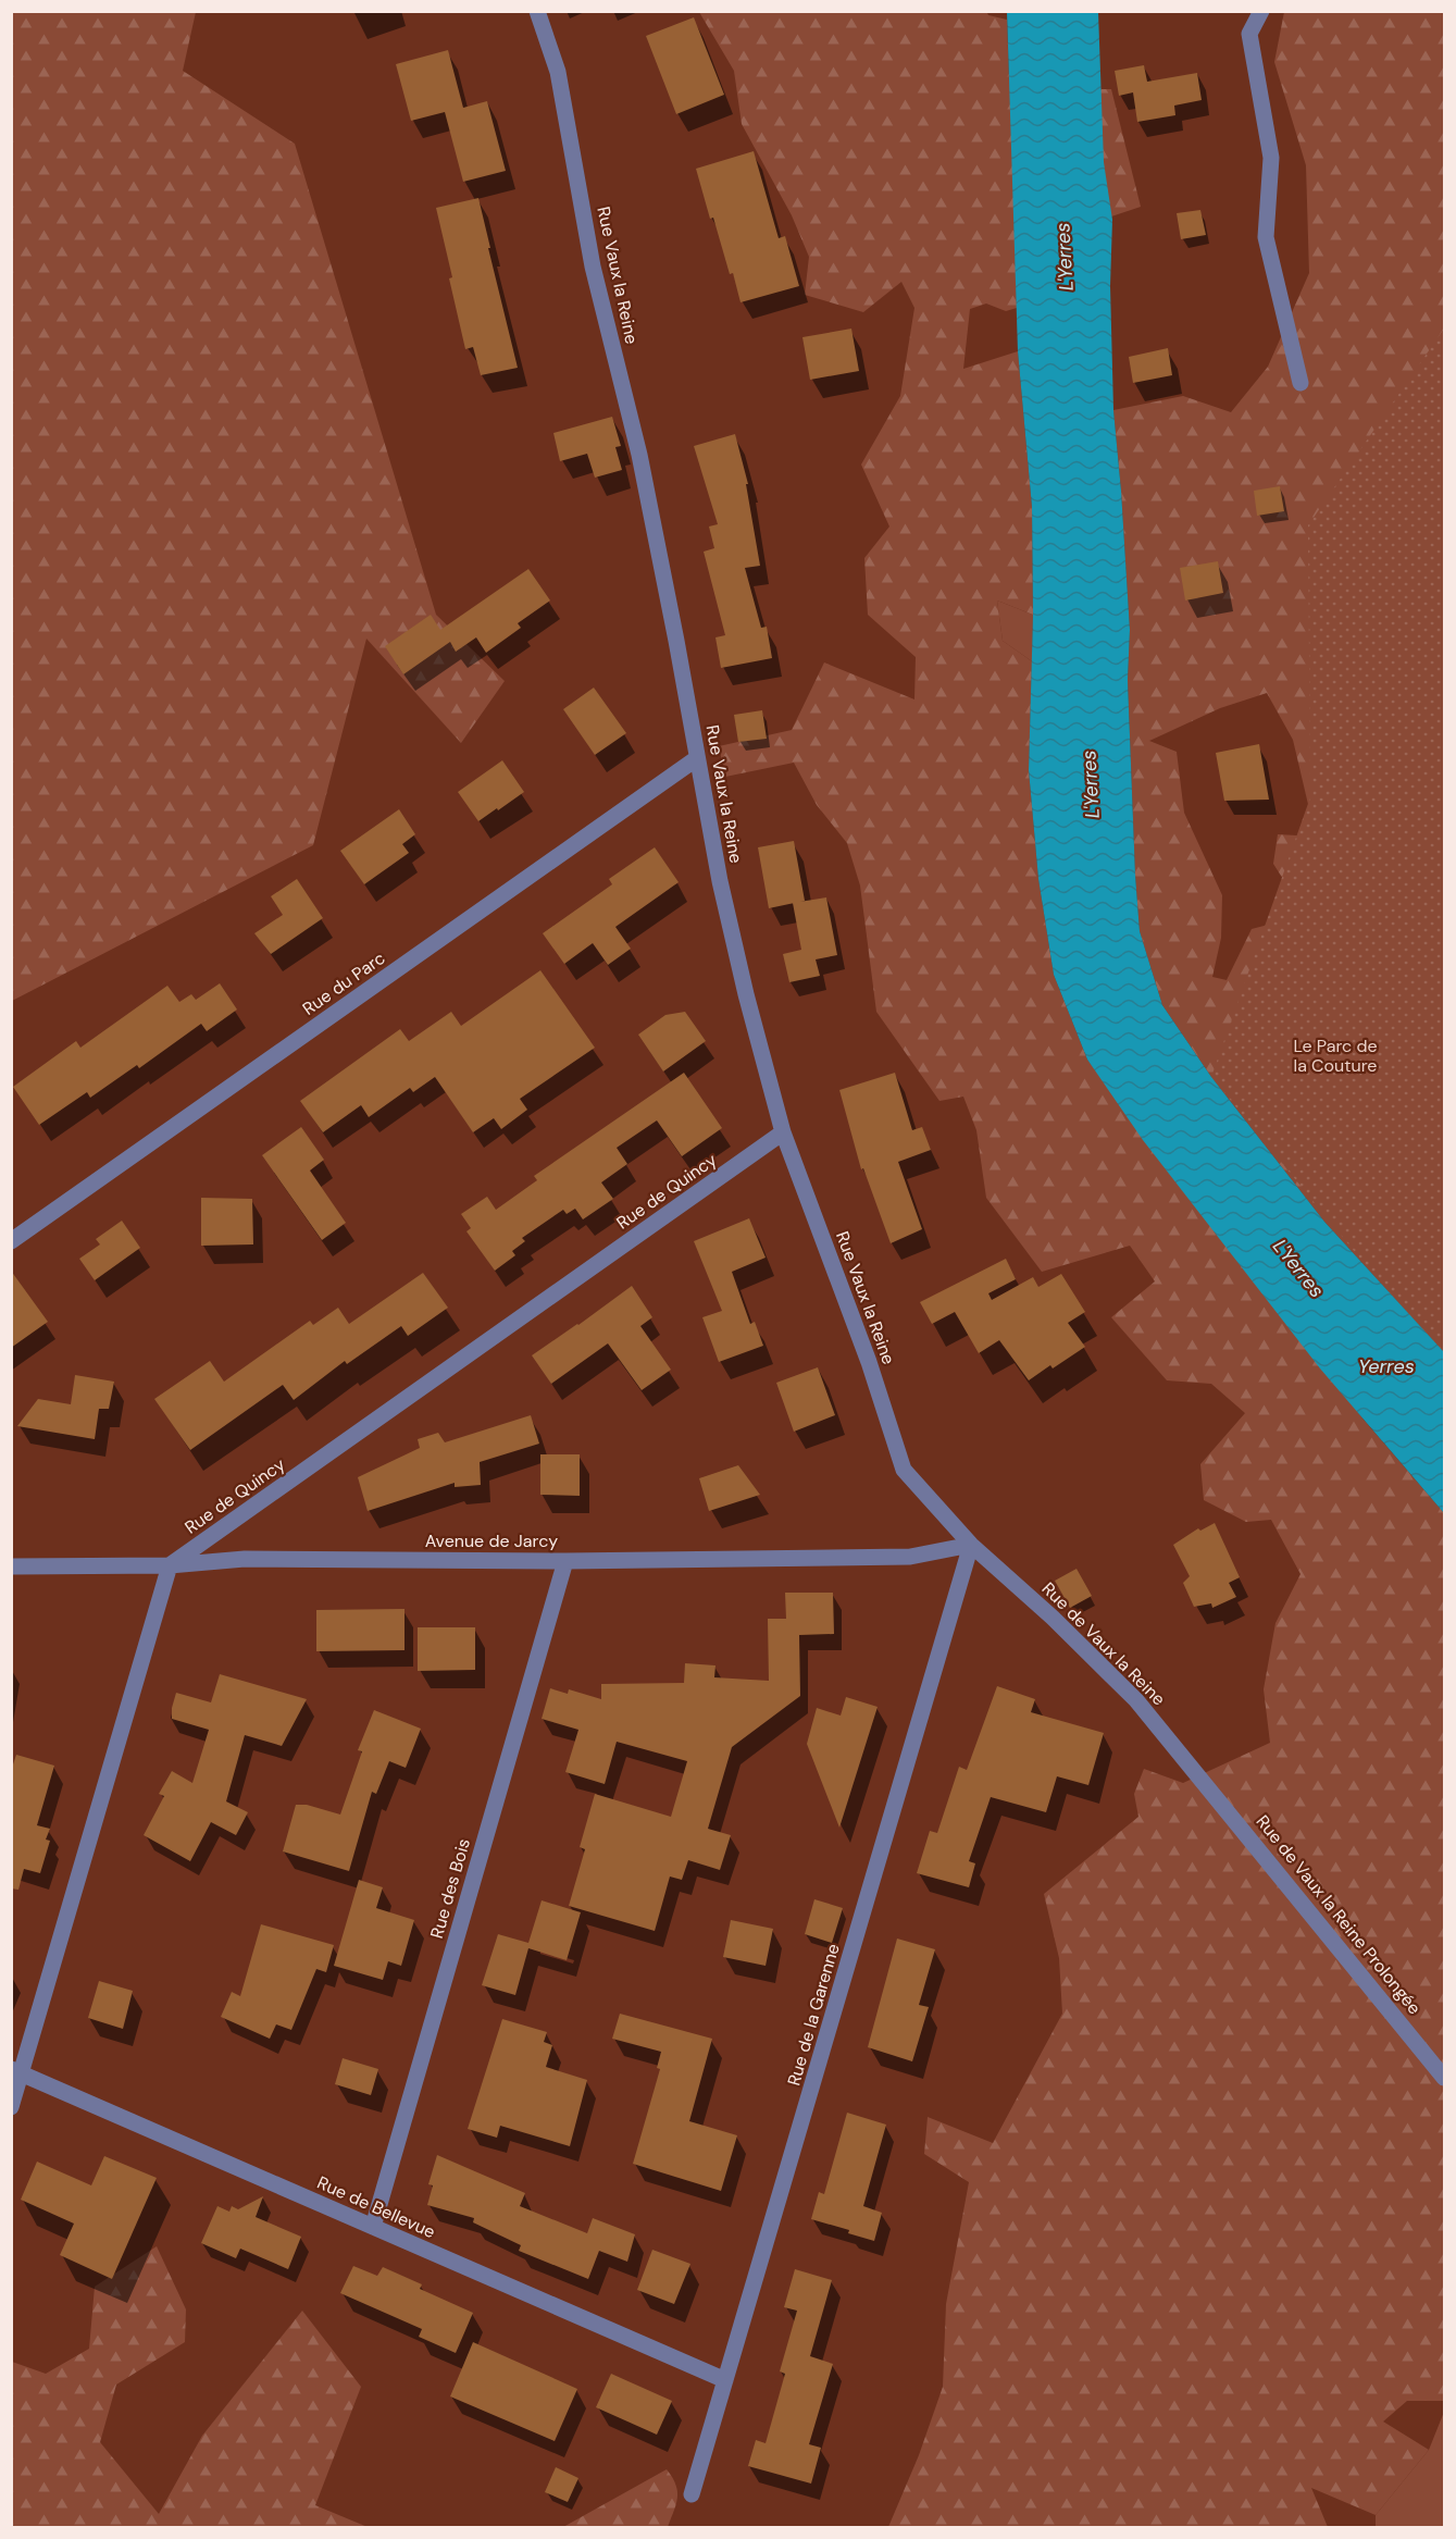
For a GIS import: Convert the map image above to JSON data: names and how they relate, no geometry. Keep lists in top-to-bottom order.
{
  "streets": {
    "street": [
      "Rue Vaux la Reine",
      "Rue du Parc",
      "Rue de Quincy",
      "Avenue de Jarcy",
      "Rue de Vaux la Reine",
      "Rue des Bois",
      "Rue de Vaux la Reine Prolongée",
      "Rue de la Garenne",
      "Rue de Bellevue"
    ]
  },
  "crossings": [
    ["Rue Vaux la Reine", "Rue du Parc"],
    ["Rue Vaux la Reine", "Rue de Quincy"],
    ["Rue Vaux la Reine", "Avenue de Jarcy"],
    ["Rue Vaux la Reine", "Rue de Vaux la Reine"],
    ["Rue Vaux la Reine", "Rue de la Garenne"],
    ["Rue de Quincy", "Avenue de Jarcy"],
    ["Avenue de Jarcy", "Rue de Vaux la Reine"],
    ["Avenue de Jarcy", "Rue des Bois"],
    ["Avenue de Jarcy", "Rue de la Garenne"],
    ["Rue de Vaux la Reine", "Rue de Vaux la Reine Prolongée"],
    ["Rue de Vaux la Reine", "Rue de la Garenne"],
    ["Rue des Bois", "Rue de Bellevue"],
    ["Rue de la Garenne", "Rue de Bellevue"]
  ],
  "water": ["L'Yerres", "Yerres"],
  "parks": ["Le Parc de la Couture"]
}
